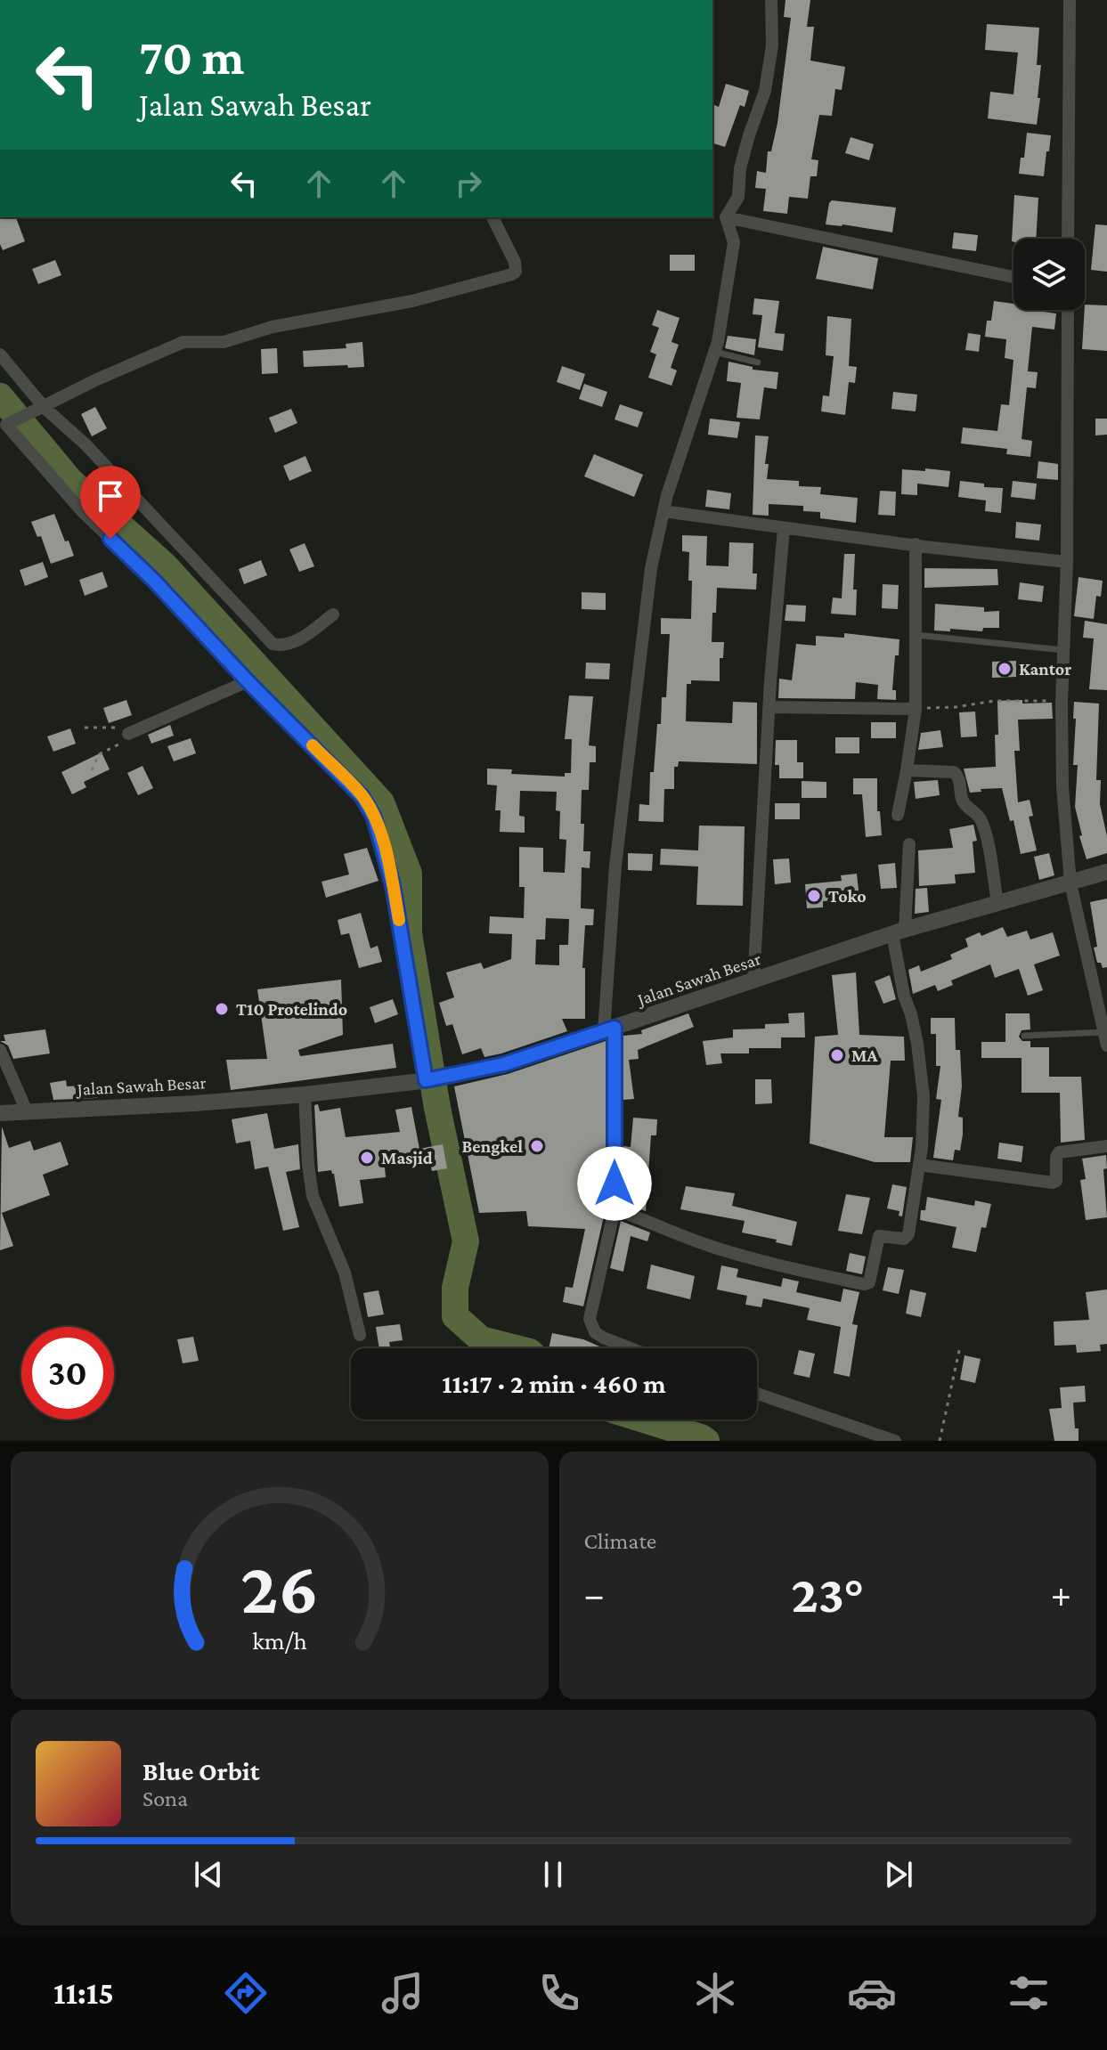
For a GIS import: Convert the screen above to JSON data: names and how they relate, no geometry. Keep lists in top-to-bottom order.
{
  "streets": {
    "main road": ["Jalan Sawah Besar"]
  },
  "places": [
    "Kantor",
    "Toko",
    "T10 Protelindo",
    "MA",
    "Bengkel",
    "Masjid"
  ],
  "page": {
    "turn": ["70 m", "Jalan Sawah Besar"],
    "limit": "30",
    "trip": "11:17 · 2 min · 460 m",
    "tile": "Climate",
    "heat": ["−", "23°", "+"],
    "song": ["Blue Orbit", "Sona"],
    "tabs": "11:15",
    "gauge": ["26", "km/h"]
  }
}
